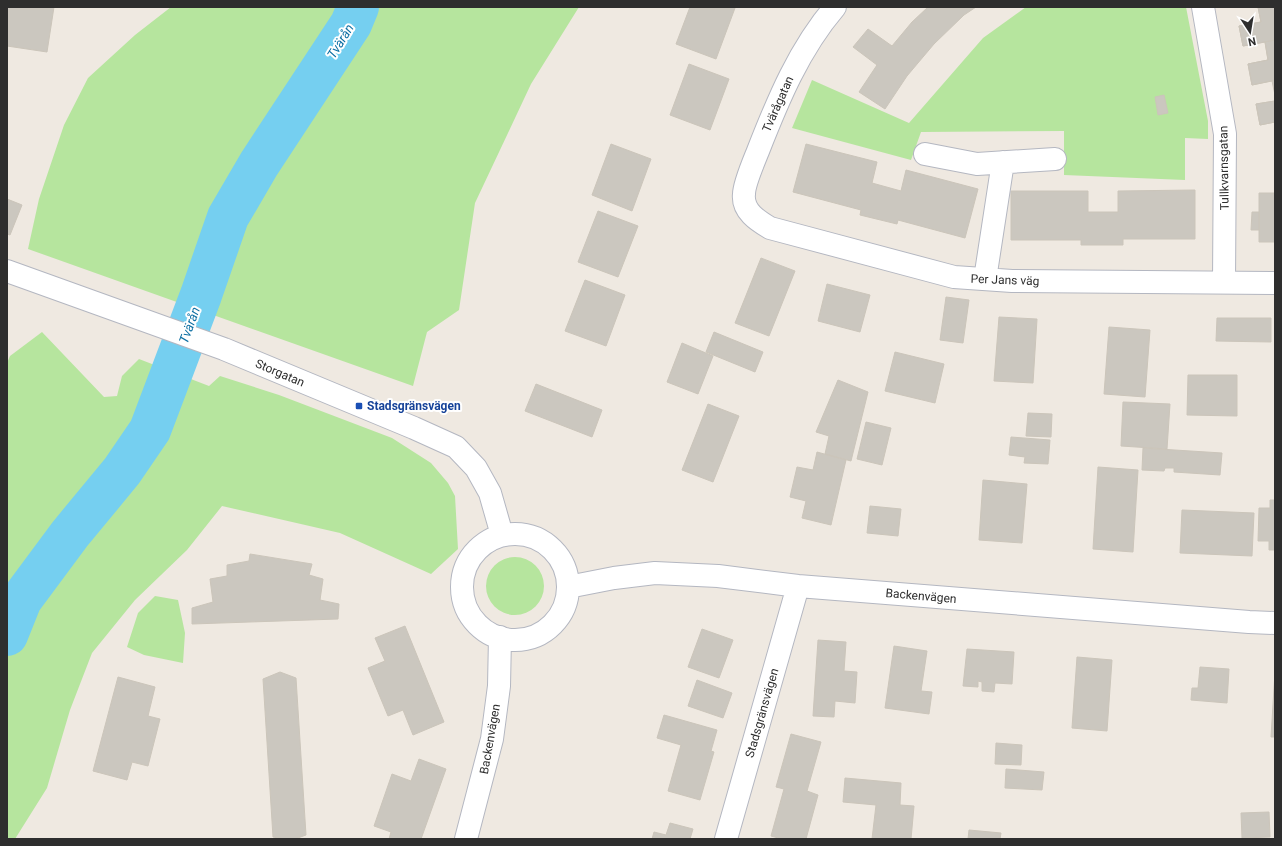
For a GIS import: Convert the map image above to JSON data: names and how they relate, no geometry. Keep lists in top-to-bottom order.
{
  "streets": {
    "street": [
      "Tvärågatan",
      "Tullkvarnsgatan",
      "Per Jans väg",
      "Storgatan",
      "Backenvägen",
      "Stadsgränsvägen"
    ]
  },
  "crossings": [
    ["Tvärågatan", "Per Jans väg"],
    ["Tullkvarnsgatan", "Per Jans väg"],
    ["Storgatan", "Backenvägen"],
    ["Backenvägen", "Stadsgränsvägen"]
  ],
  "water": ["Tvärån"],
  "places": {
    "transit": ["Stadsgränsvägen"]
  },
  "north": "bottom"
}
